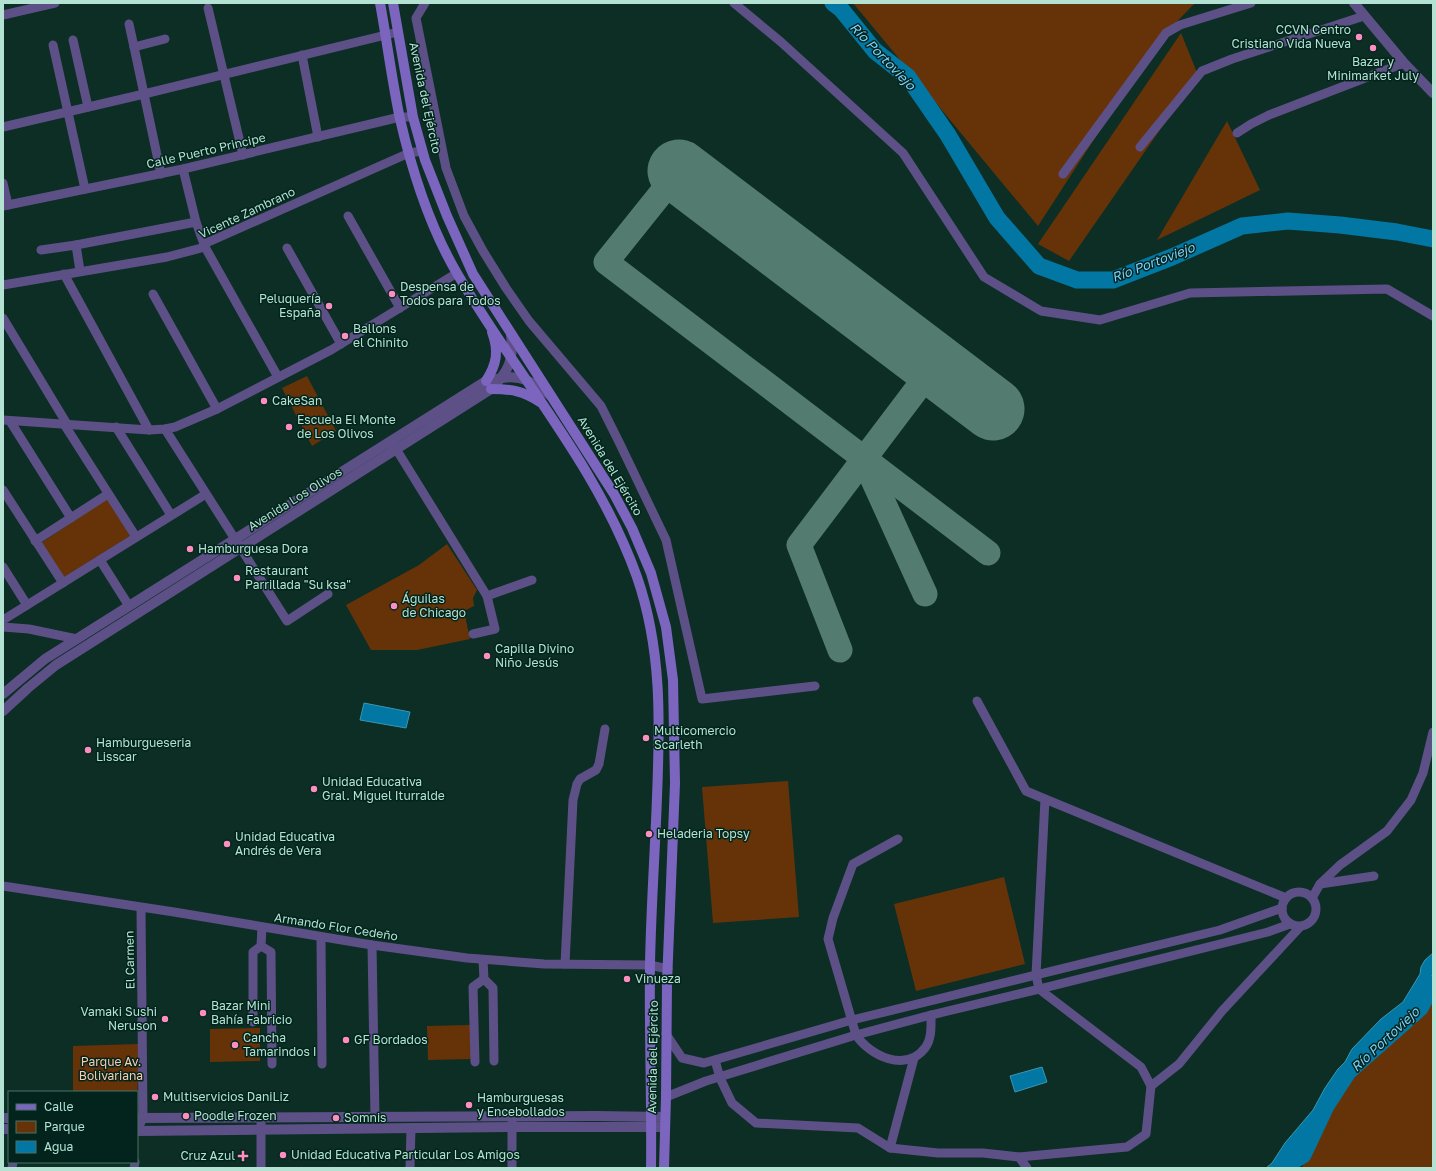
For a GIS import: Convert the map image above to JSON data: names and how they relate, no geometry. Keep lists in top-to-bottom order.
{
  "streets": {
    "main road": ["Avenida del Ejército"],
    "street": [
      "Calle Puerto Principe",
      "Vicente Zambrano",
      "Avenida Los Olivos",
      "Armando Flor Cedeño",
      "El Carmen"
    ]
  },
  "crossings": [
    ["Avenida del Ejército", "Calle Puerto Principe"],
    ["Avenida del Ejército", "Vicente Zambrano"],
    ["Avenida del Ejército", "Avenida Los Olivos"],
    ["Avenida del Ejército", "Armando Flor Cedeño"],
    ["Armando Flor Cedeño", "El Carmen"]
  ],
  "water": ["Río Portoviejo"],
  "parks": ["Parque Av. Bolivariana"],
  "places": {
    "other": [
      "CCVN Centro Cristiano Vida Nueva",
      "Bazar y Minimarket July",
      "Despensa de Todos para Todos",
      "Peluquería España",
      "Ballons el Chinito",
      "CakeSan",
      "Escuela El Monte de Los Olivos",
      "Hamburguesa Dora",
      "Restaurant Parrillada \"Su ksa\"",
      "Águilas de Chicago",
      "Capilla Divino Niño Jesús",
      "Multicomercio Scarleth",
      "Hamburgueseria Lisscar",
      "Unidad Educativa Gral. Miguel Iturralde",
      "Heladeria Topsy",
      "Unidad Educativa Andrés de Vera",
      "Vinueza",
      "Bazar Mini Bahía Fabricio",
      "Vamaki Sushi Neruson",
      "GF Bordados",
      "Cancha Tamarindos I",
      "Multiservicios DaniLiz",
      "Hamburguesas y Encebollados",
      "Poodle Frozen",
      "Somnis",
      "Unidad Educativa Particular Los Amigos"
    ],
    "health": ["Cruz Azul"]
  },
  "legend": ["Calle", "Parque", "Agua"]
}
